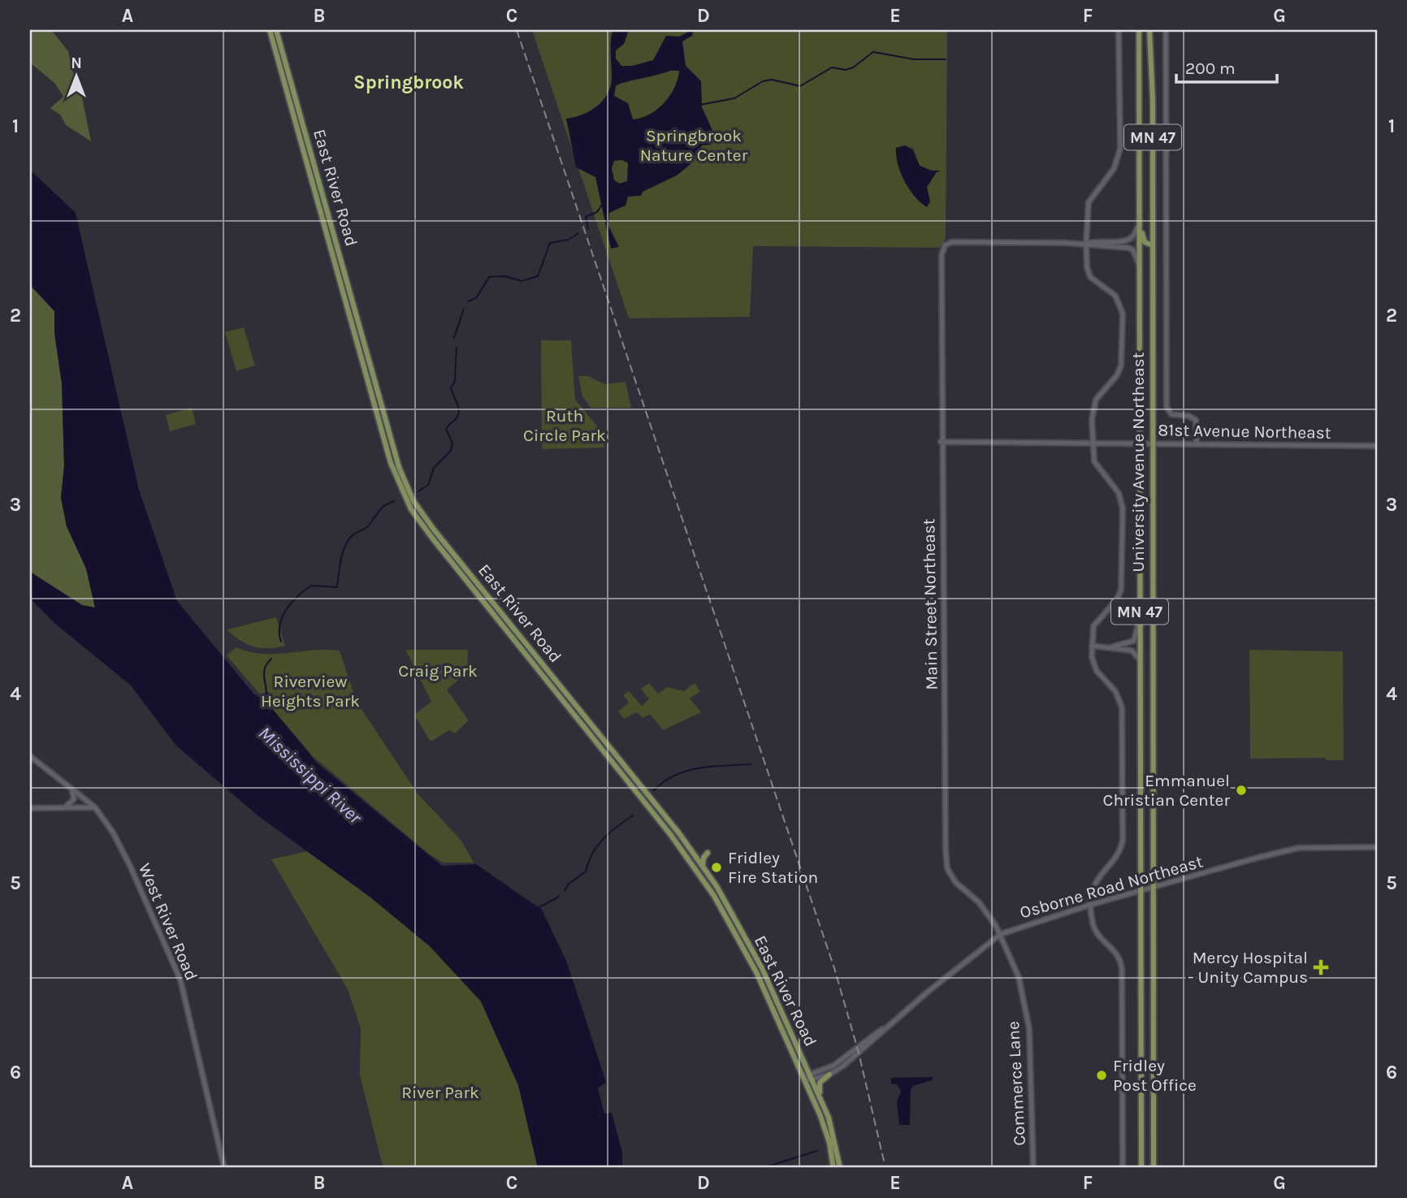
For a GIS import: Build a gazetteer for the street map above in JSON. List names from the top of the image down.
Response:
{
  "streets": {
    "main road": ["MN 47", "East River Road", "University Avenue Northeast"],
    "street": [
      "81st Avenue Northeast",
      "Main Street Northeast",
      "Osborne Road Northeast",
      "West River Road",
      "Commerce Lane"
    ]
  },
  "crossings": [
    ["East River Road", "Osborne Road Northeast"],
    ["81st Avenue Northeast", "University Avenue Northeast"],
    ["81st Avenue Northeast", "Main Street Northeast"],
    ["University Avenue Northeast", "Osborne Road Northeast"],
    ["Main Street Northeast", "Osborne Road Northeast"],
    ["Main Street Northeast", "Commerce Lane"],
    ["Osborne Road Northeast", "Commerce Lane"]
  ],
  "districts": ["Springbrook"],
  "water": ["Mississippi River"],
  "parks": [
    "Springbrook Nature Center",
    "Ruth Circle Park",
    "Craig Park",
    "Riverview Heights Park",
    "River Park"
  ],
  "places": {
    "other": ["Emmanuel Christian Center", "Fridley Fire Station", "Fridley Post Office"],
    "health": ["Mercy Hospital - Unity Campus"]
  },
  "scale_bar": "200 m",
  "north": "top",
  "grid": {
    "columns": [
      "A",
      "B",
      "C",
      "D",
      "E",
      "F",
      "G"
    ],
    "rows": [
      "1",
      "2",
      "3",
      "4",
      "5",
      "6"
    ]
  }
}
